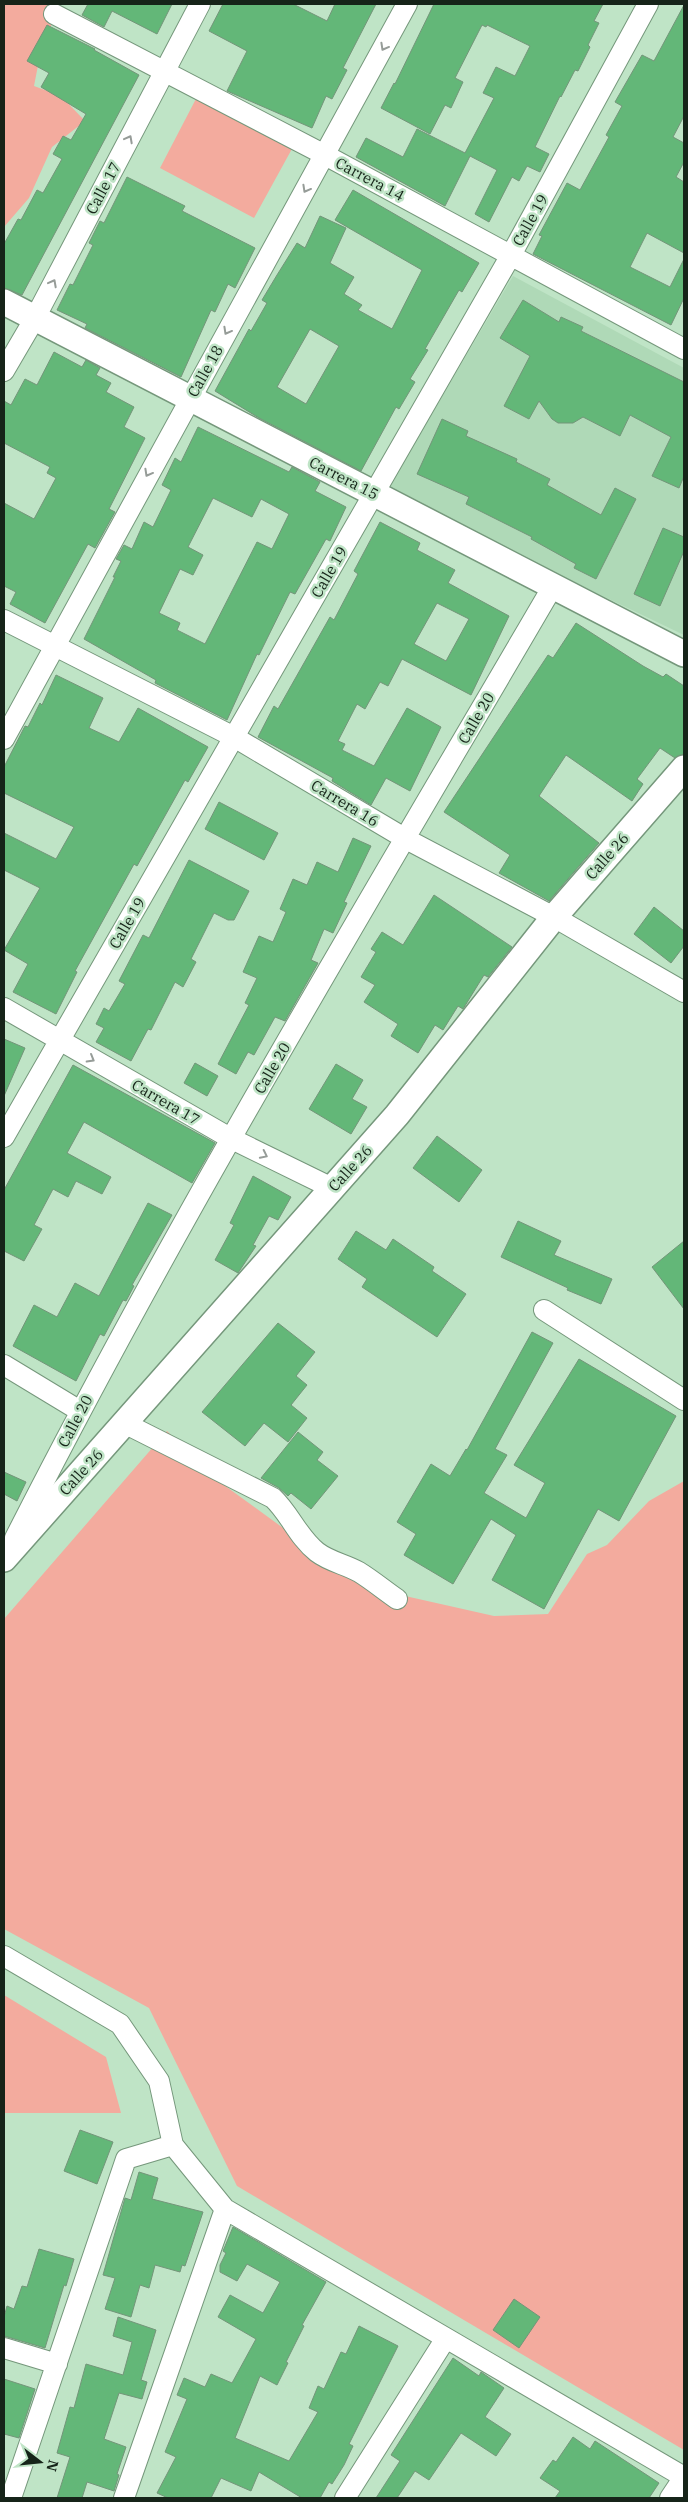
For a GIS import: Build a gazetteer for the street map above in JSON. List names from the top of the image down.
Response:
{
  "streets": {
    "street": [
      "Carrera 14",
      "Calle 17",
      "Calle 19",
      "Calle 18",
      "Carrera 15",
      "Calle 20",
      "Carrera 16",
      "Calle 26",
      "Carrera 17"
    ]
  },
  "crossings": [
    ["Carrera 14", "Calle 17"],
    ["Carrera 14", "Calle 19"],
    ["Carrera 14", "Calle 18"],
    ["Calle 17", "Carrera 15"],
    ["Calle 19", "Carrera 15"],
    ["Calle 19", "Carrera 16"],
    ["Calle 19", "Carrera 17"],
    ["Calle 18", "Carrera 15"],
    ["Calle 18", "Carrera 16"],
    ["Carrera 15", "Calle 20"],
    ["Calle 20", "Carrera 16"],
    ["Calle 20", "Calle 26"],
    ["Calle 20", "Carrera 17"],
    ["Carrera 16", "Calle 26"],
    ["Calle 26", "Carrera 17"]
  ],
  "one_way": ["Calle 17", "Calle 18", "Carrera 17"],
  "north": "right"
}
